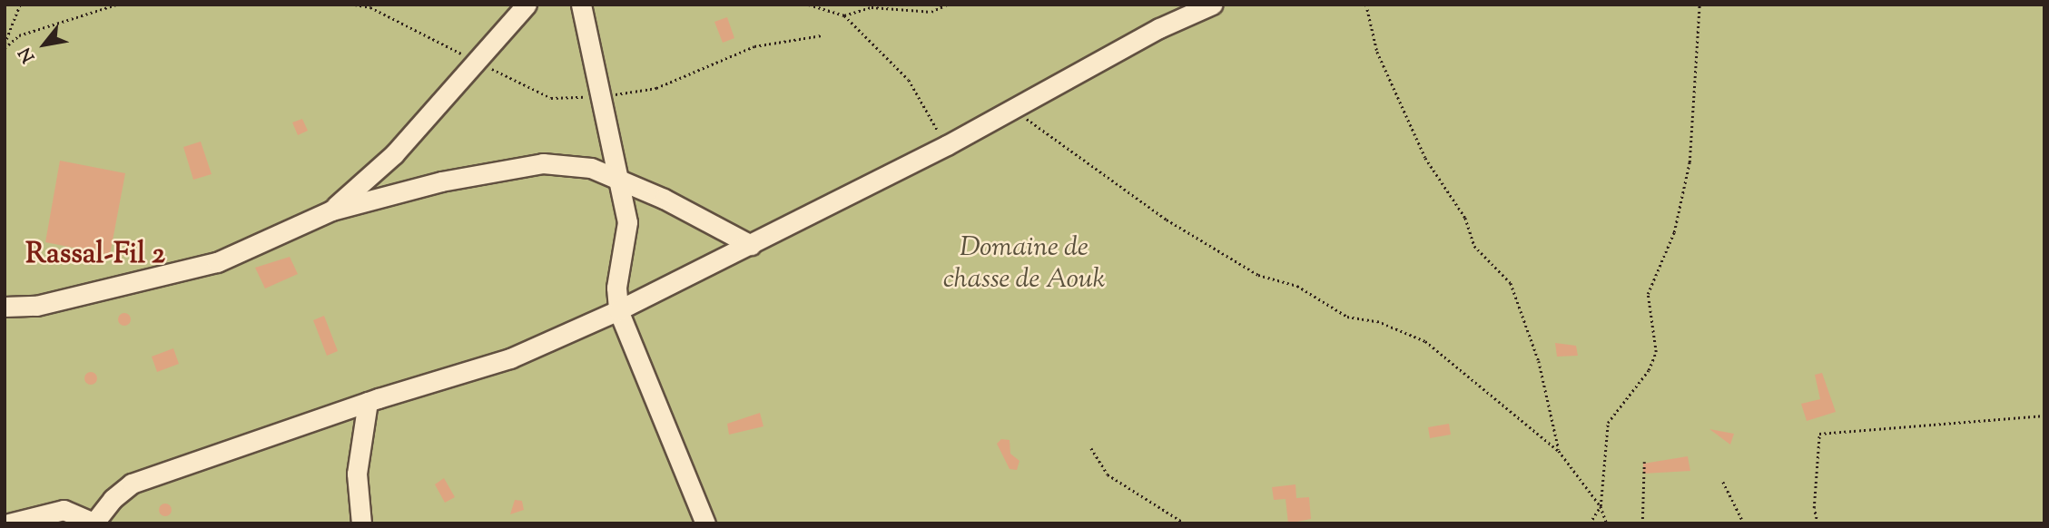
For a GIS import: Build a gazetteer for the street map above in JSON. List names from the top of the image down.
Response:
{
  "districts": ["Rassal-Fil 2"],
  "parks": ["Domaine de chasse de Aouk"],
  "north": "bottom left"
}
